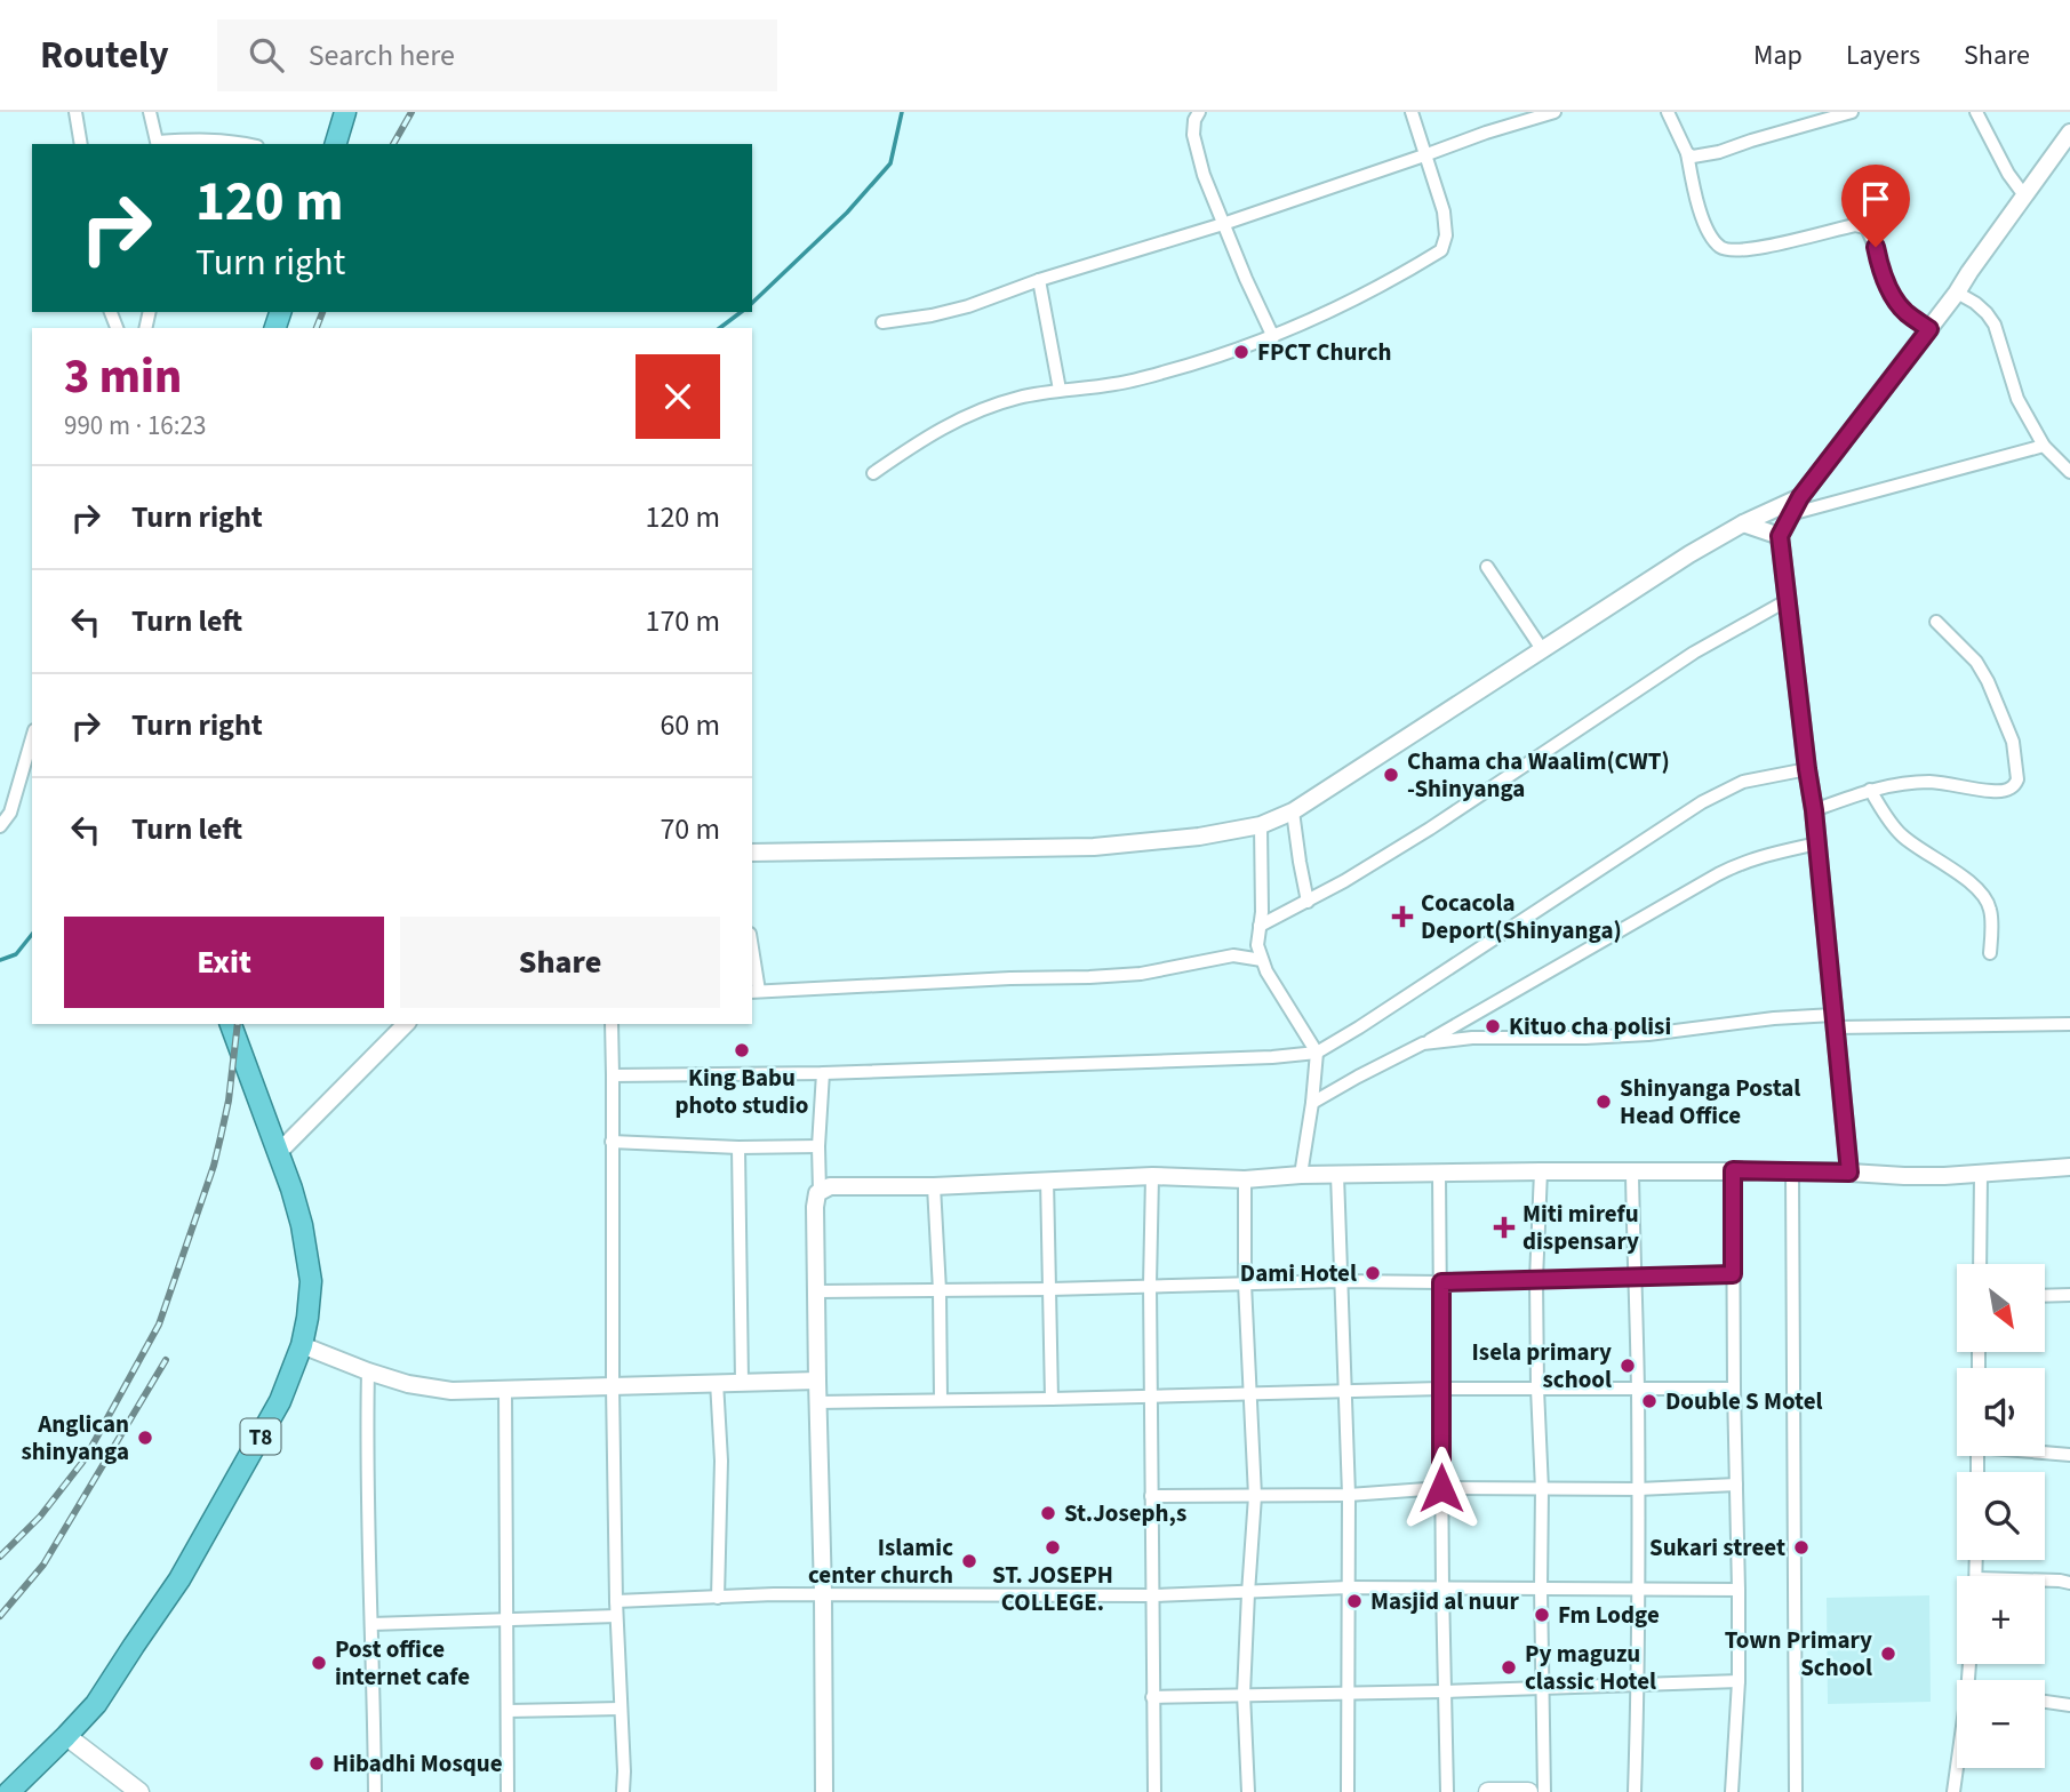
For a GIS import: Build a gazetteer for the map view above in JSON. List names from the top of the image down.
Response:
{
  "streets": {
    "highway": ["T8"]
  },
  "places": {
    "other": [
      "FPCT Church",
      "Chama cha Waalim(CWT) -Shinyanga",
      "Kituo cha polisi",
      "King Babu photo studio",
      "Shinyanga Postal Head Office",
      "Dami Hotel",
      "Isela primary school",
      "Double S Motel",
      "Anglican shinyanga",
      "St.Joseph,s",
      "ST. JOSEPH COLLEGE.",
      "Sukari street",
      "Islamic center church",
      "Masjid al nuur",
      "Fm Lodge",
      "Town Primary School",
      "Post office internet cafe",
      "Py maguzu classic Hotel",
      "Hibadhi Mosque"
    ],
    "health": ["Cocacola Deport(Shinyanga)", "Miti mirefu dispensary"]
  },
  "north": "bottom right",
  "page": {
    "header": "Routely",
    "search": "Search here",
    "nav": ["Map", "Layers", "Share"],
    "turn": ["120 m", "Turn right"],
    "heading": ["3 min", "990 m · 16:23"],
    "list": [
      {
        "name": "Turn right",
        "value": "120 m"
      },
      {
        "name": "Turn left",
        "value": "170 m"
      },
      {
        "name": "Turn right",
        "value": "60 m"
      },
      {
        "name": "Turn left",
        "value": "70 m"
      }
    ],
    "buttons": ["Exit", "Share"],
    "map_buttons": ["+", "−"]
  }
}
